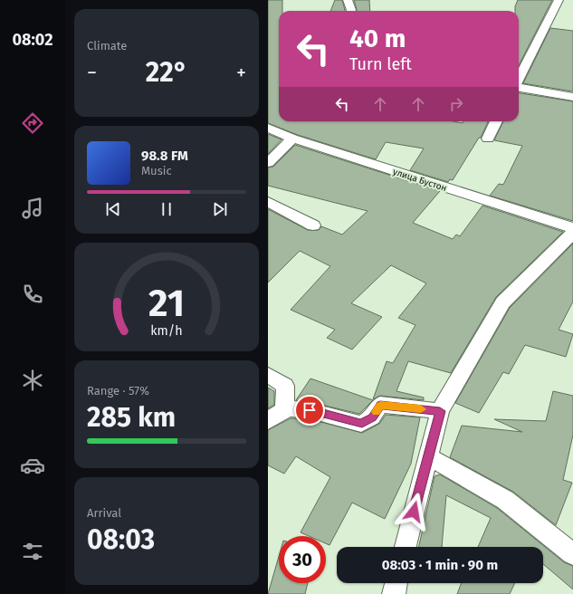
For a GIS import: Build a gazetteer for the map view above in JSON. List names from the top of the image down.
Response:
{
  "streets": {
    "street": ["улица Бустон"]
  },
  "page": {
    "tabs": "08:02",
    "tile": [
      "Climate",
      ["Range · 57%", "285 km"],
      ["Arrival", "08:03"]
    ],
    "turn": ["40 m", "Turn left"],
    "heat": ["−", "22°", "+"],
    "song": ["98.8 FM", "Music"],
    "limit": "30",
    "trip": "08:03 · 1 min · 90 m",
    "gauge": ["21", "km/h"]
  }
}
